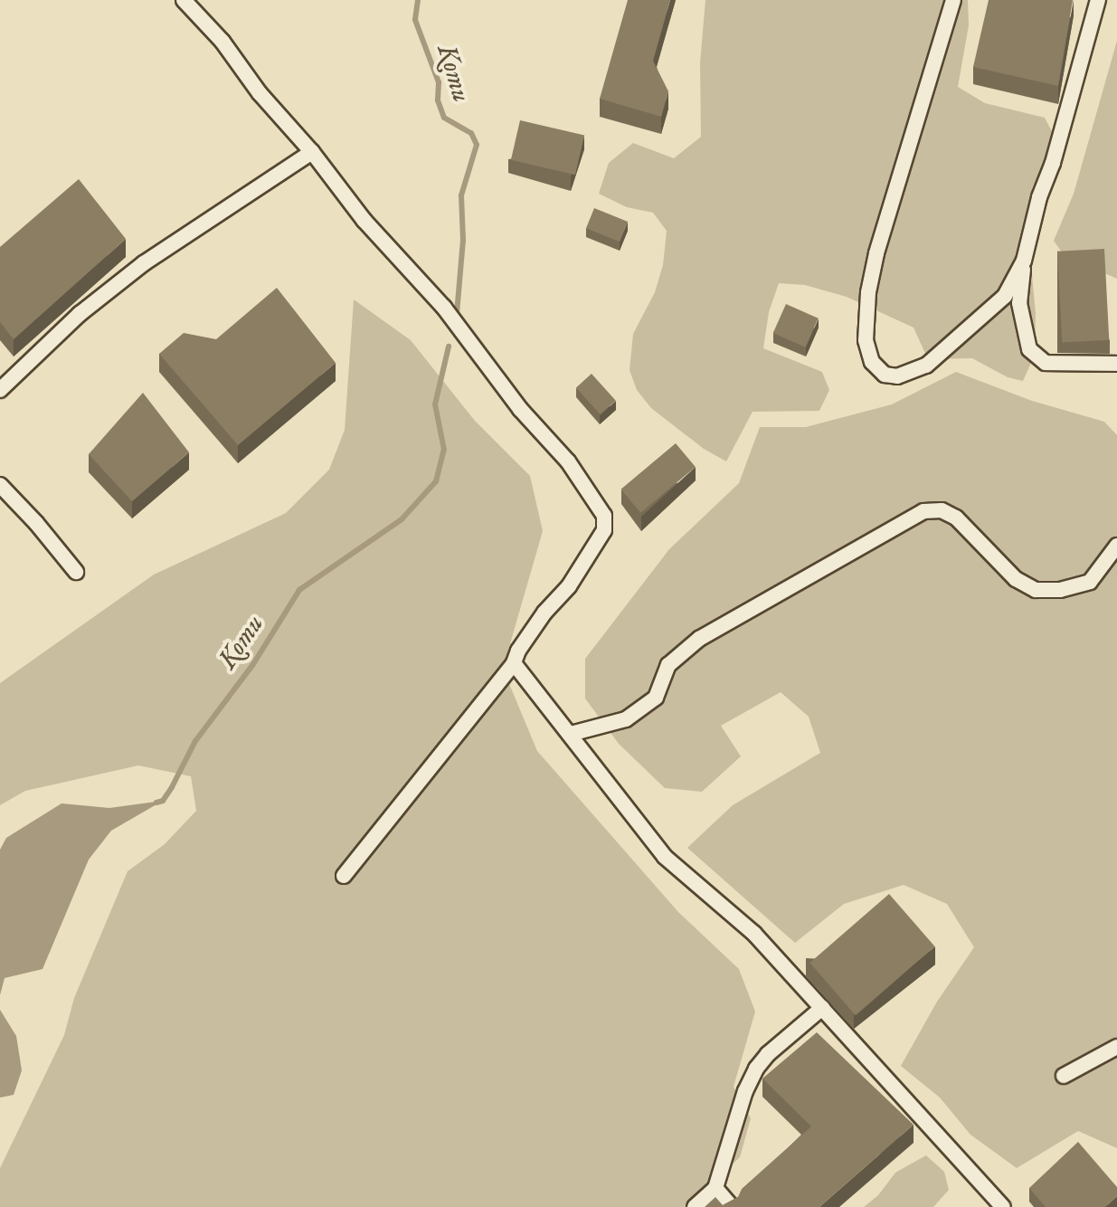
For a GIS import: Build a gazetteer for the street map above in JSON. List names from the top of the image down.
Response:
{
  "water": ["Komu"]
}
